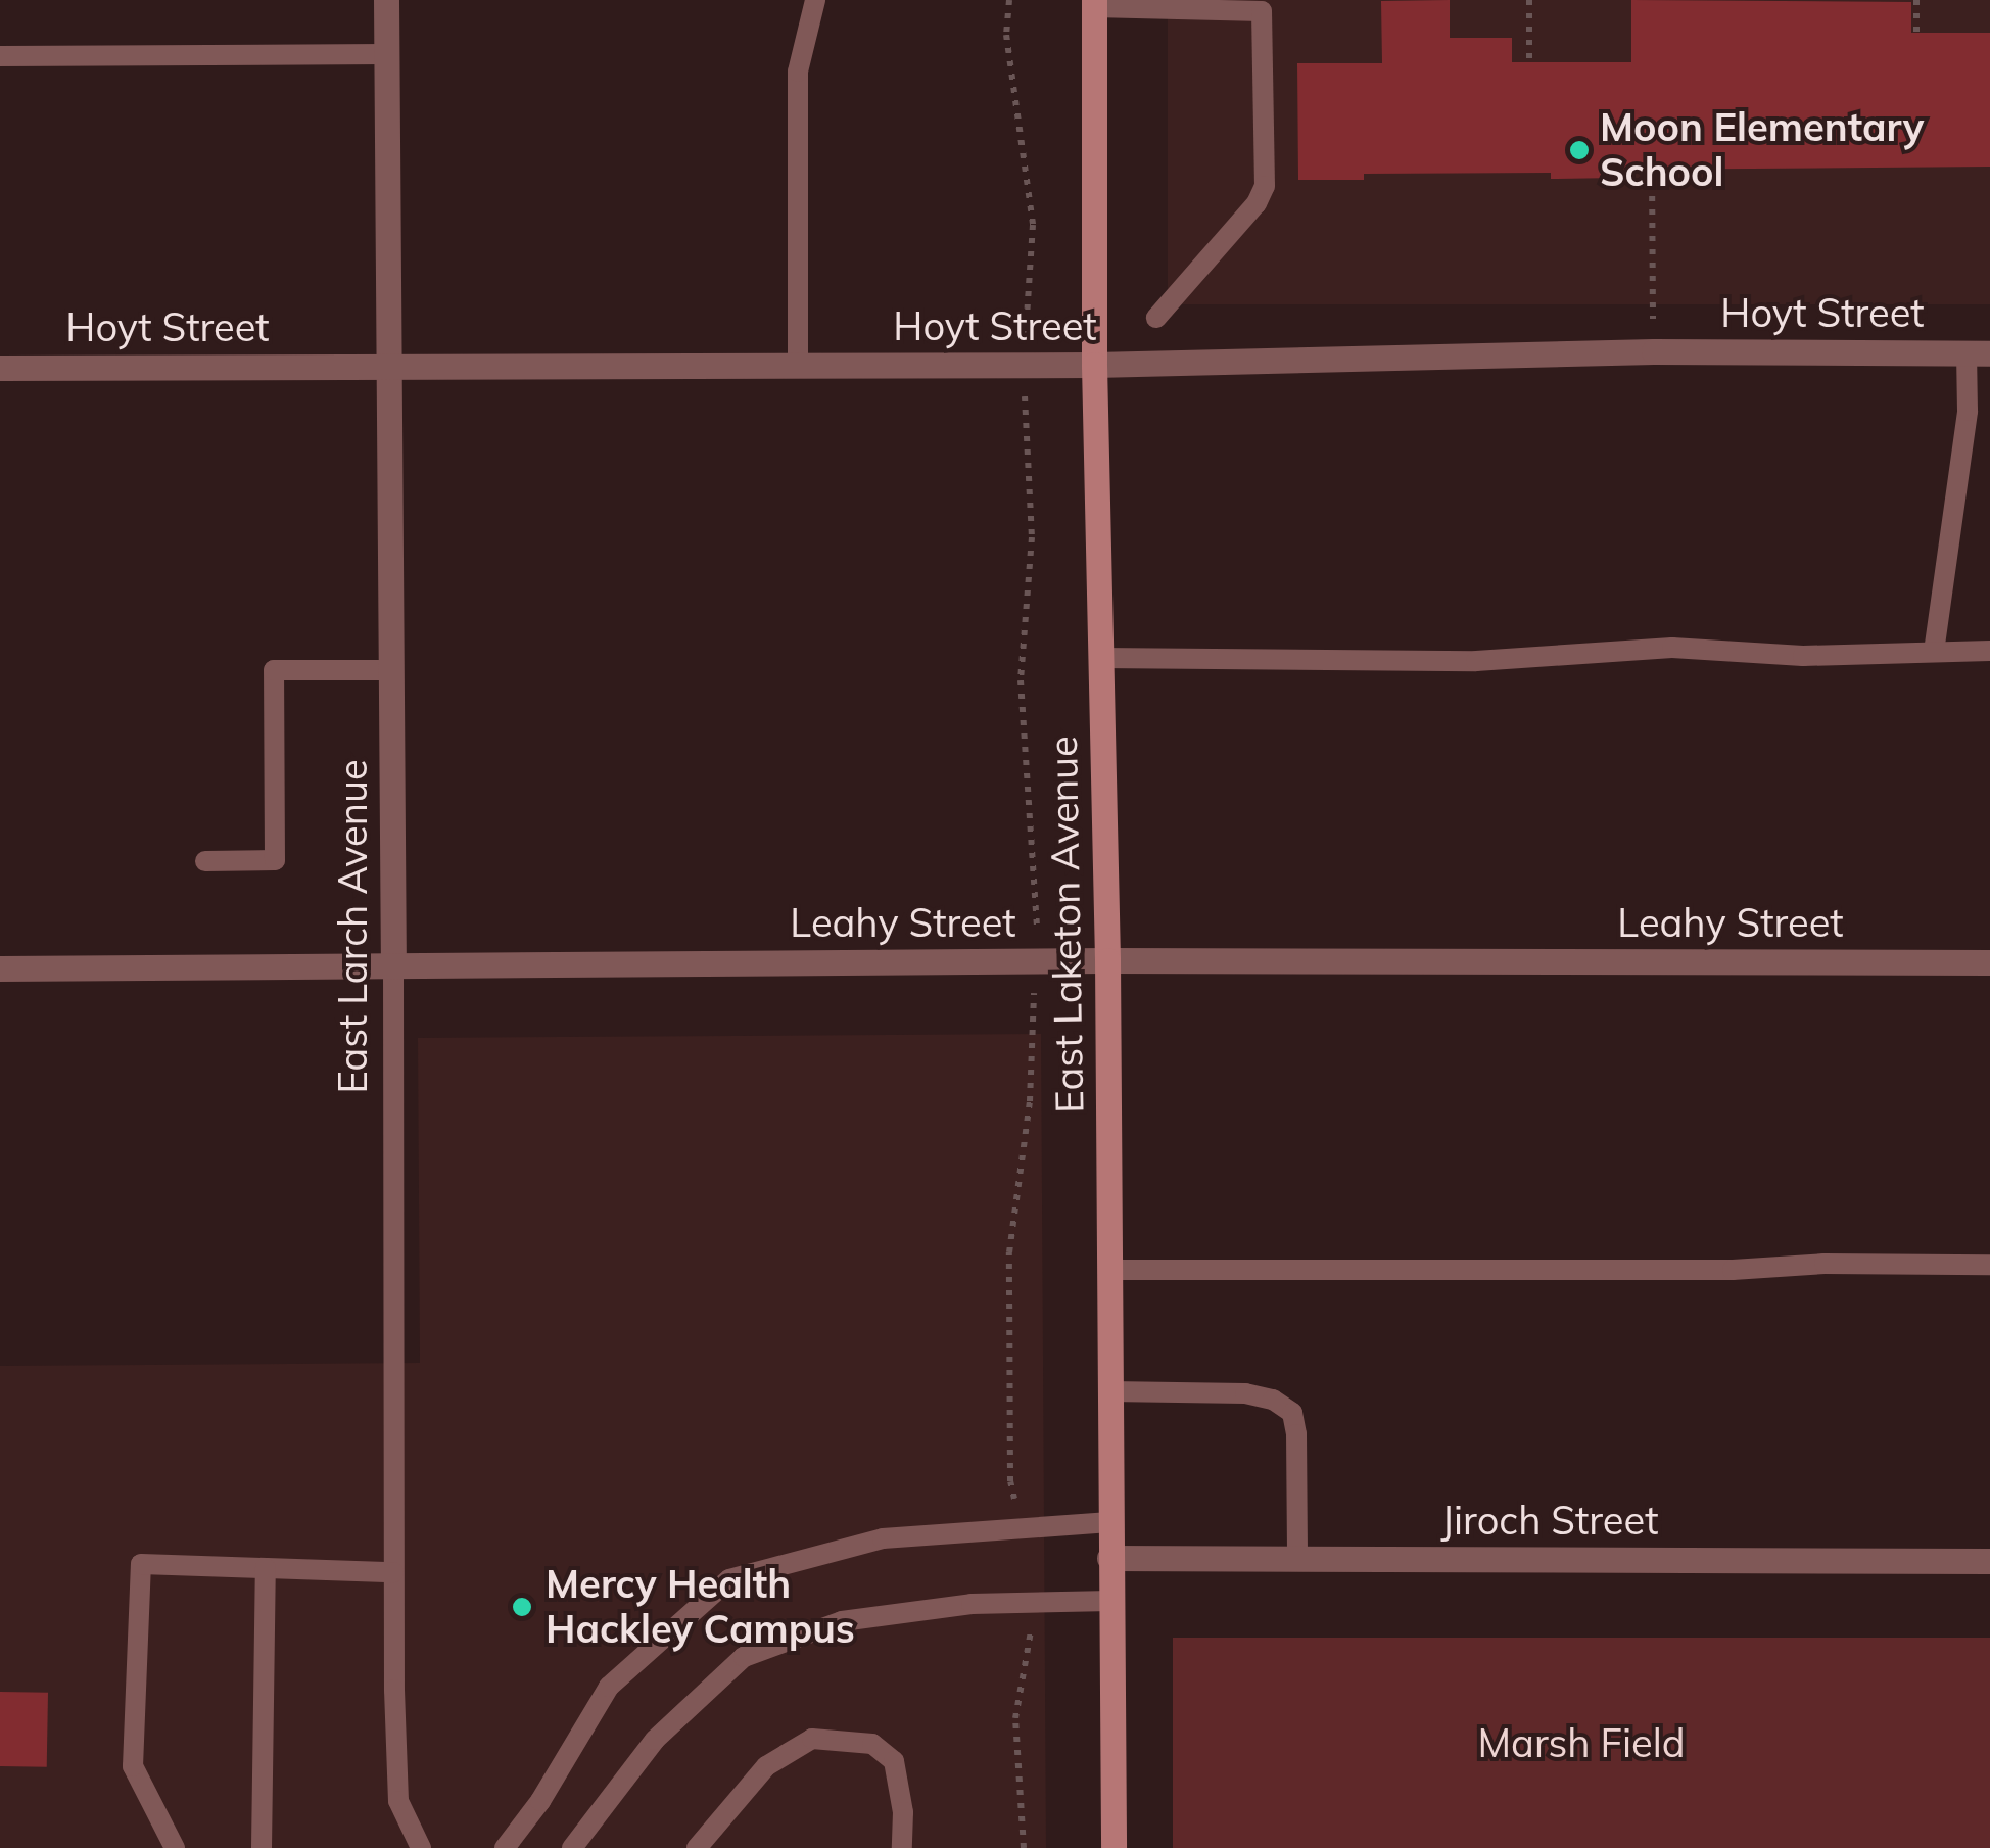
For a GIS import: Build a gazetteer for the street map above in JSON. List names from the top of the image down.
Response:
{
  "streets": {
    "main road": ["East Laketon Avenue"],
    "street": [
      "Hoyt Street",
      "Leahy Street",
      "East Larch Avenue",
      "Jiroch Street"
    ]
  },
  "crossings": [
    ["Hoyt Street", "East Laketon Avenue"],
    ["Hoyt Street", "East Larch Avenue"],
    ["Leahy Street", "East Laketon Avenue"],
    ["Leahy Street", "East Larch Avenue"],
    ["East Laketon Avenue", "Jiroch Street"]
  ],
  "parks": ["Marsh Field"],
  "places": ["Moon Elementary School", "Mercy Health Hackley Campus"]
}
